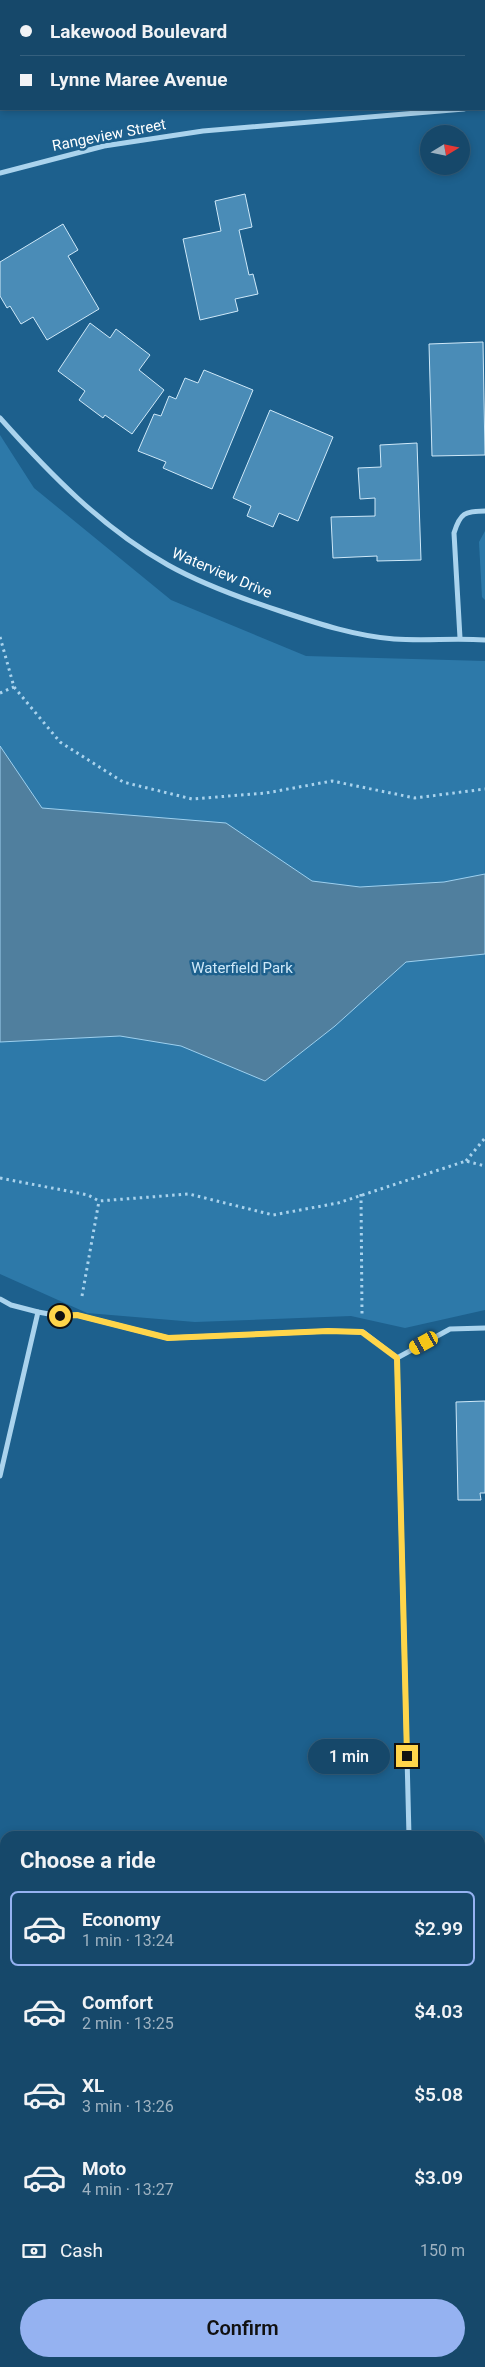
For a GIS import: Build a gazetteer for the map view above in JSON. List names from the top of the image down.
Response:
{
  "streets": {
    "street": ["Rangeview Street", "Waterview Drive"]
  },
  "parks": ["Waterfield Park"],
  "north": "right",
  "page": {
    "banner": ["Lakewood Boulevard", "Lynne Maree Avenue"],
    "bubble": "1 min",
    "heading": "Choose a ride",
    "list": [
      {
        "name": "Economy",
        "note": "1 min · 13:24",
        "value": "$2.99"
      },
      {
        "name": "Comfort",
        "note": "2 min · 13:25",
        "value": "$4.03"
      },
      {
        "name": "XL",
        "note": "3 min · 13:26",
        "value": "$5.08"
      },
      {
        "name": "Moto",
        "note": "4 min · 13:27",
        "value": "$3.09"
      }
    ],
    "pay": ["Cash", "150 m"],
    "buttons": "Confirm"
  }
}
